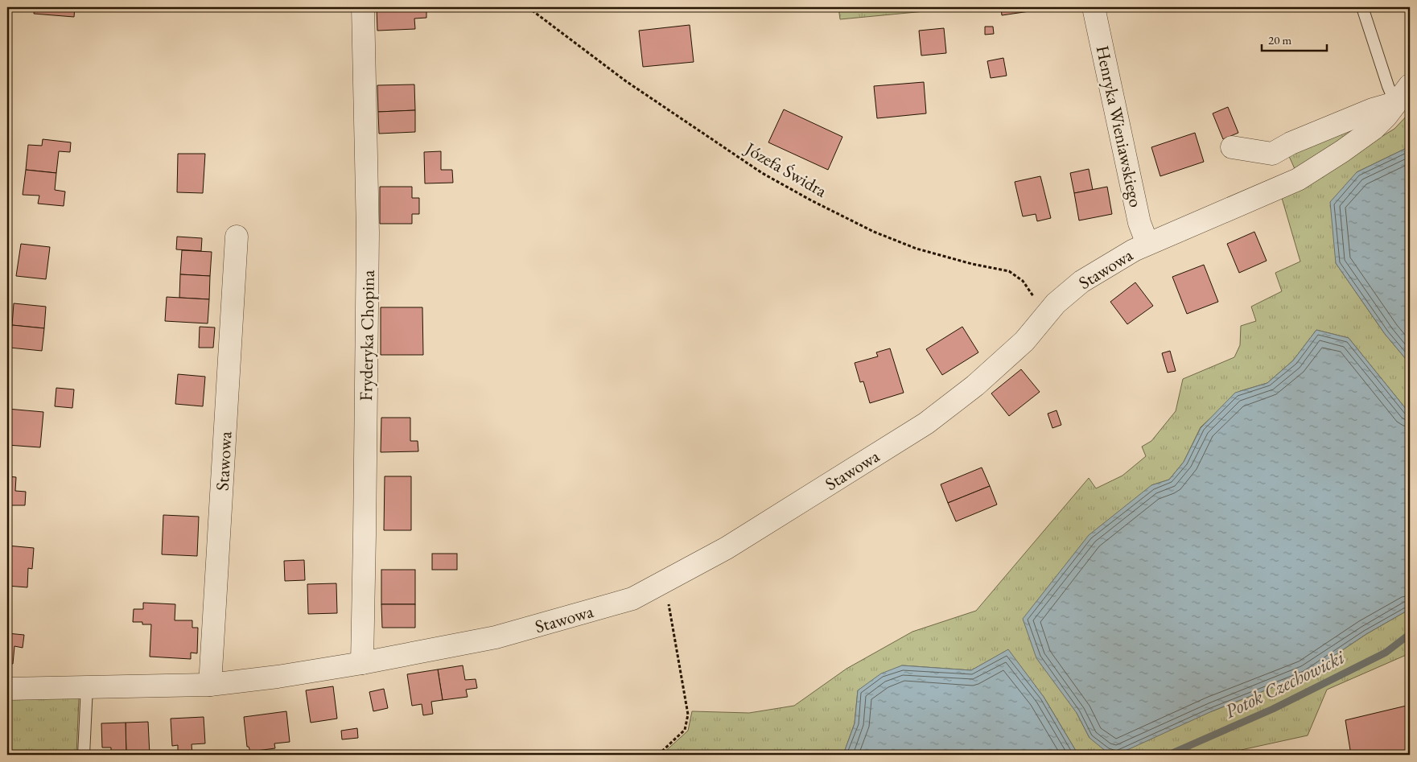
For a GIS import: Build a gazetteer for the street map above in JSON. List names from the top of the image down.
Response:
{
  "streets": {
    "street": ["Henryka Wieniawskiego", "Stawowa", "Fryderyka Chopina"],
    "path": ["Józefa Świdra"]
  },
  "crossings": [
    ["Henryka Wieniawskiego", "Stawowa"],
    ["Józefa Świdra", "Stawowa"],
    ["Stawowa", "Fryderyka Chopina"]
  ],
  "water": ["Potok Czechowicki"],
  "scale_bar": "20 m"
}
